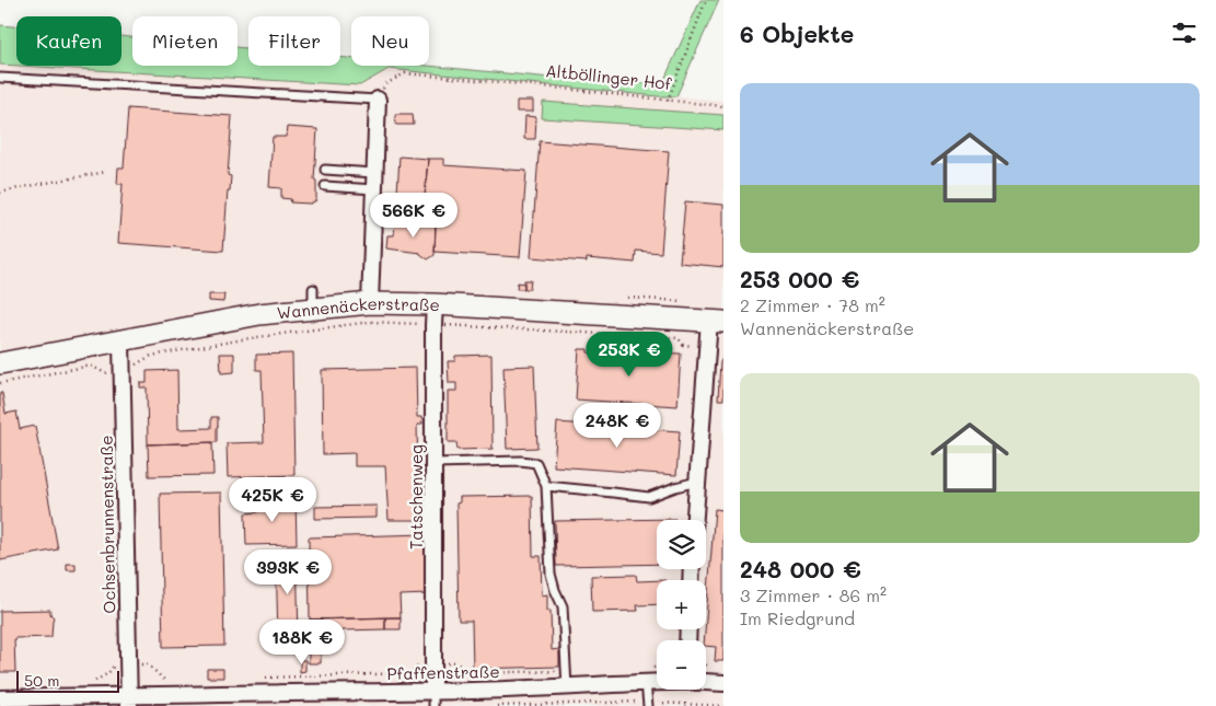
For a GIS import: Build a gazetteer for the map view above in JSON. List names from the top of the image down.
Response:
{
  "streets": {
    "street": [
      "Wannenäckerstraße",
      "Tatschenweg",
      "Ochsenbrunnenstraße",
      "Pfaffenstraße"
    ],
    "path": ["Altböllinger Hof"]
  },
  "crossings": [
    ["Wannenäckerstraße", "Tatschenweg"],
    ["Wannenäckerstraße", "Ochsenbrunnenstraße"],
    ["Tatschenweg", "Pfaffenstraße"],
    ["Ochsenbrunnenstraße", "Pfaffenstraße"]
  ],
  "scale_bar": "50 m",
  "page": {
    "heading": "6 Objekte",
    "chip": [
      "Kaufen",
      "Mieten",
      "Filter",
      "Neu"
    ],
    "list": [
      {
        "name": "253 000 €",
        "note": "2 Zimmer · 78 m² · Wannenäckerstraße"
      },
      {
        "name": "248 000 €",
        "note": "3 Zimmer · 86 m² · Im Riedgrund"
      }
    ],
    "price": [
      "566K €",
      "253K €",
      "248K €",
      "425K €",
      "393K €",
      "188K €"
    ],
    "map_buttons": ["+", "−"],
    "scale": "50 m"
  }
}
